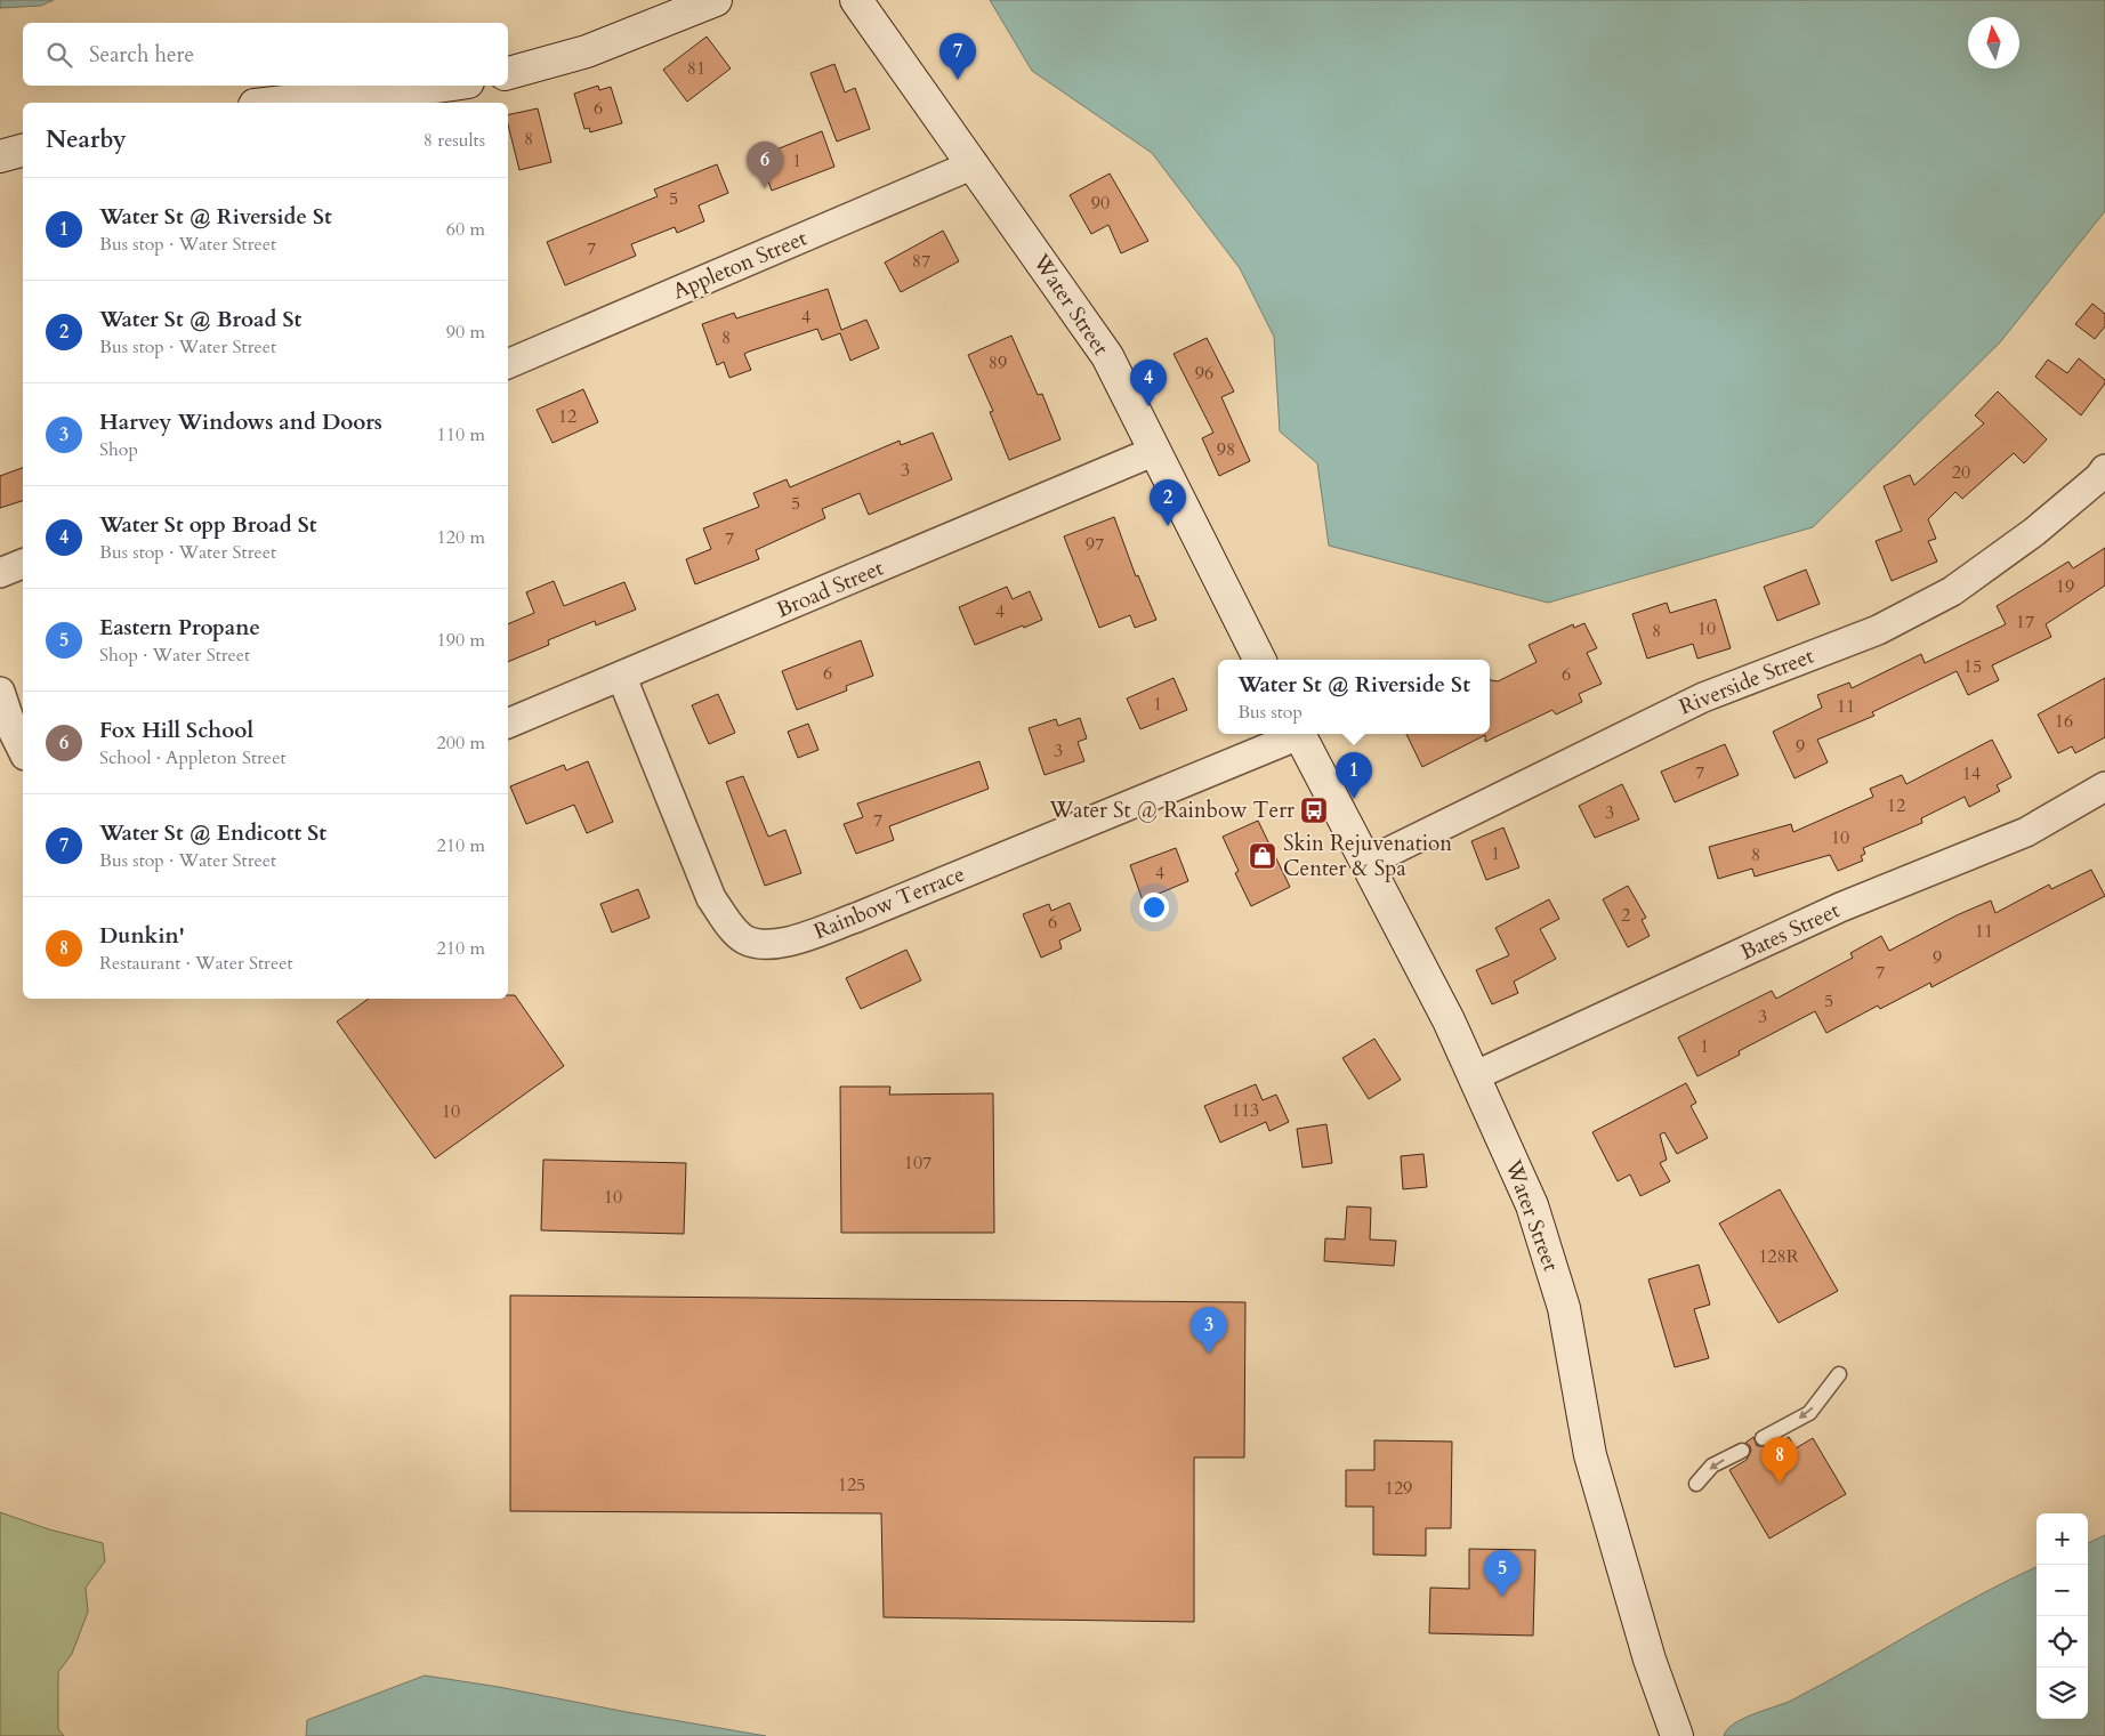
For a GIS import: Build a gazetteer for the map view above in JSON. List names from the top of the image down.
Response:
{
  "streets": {
    "main road": ["Water Street"],
    "street": [
      "Appleton Street",
      "Broad Street",
      "Riverside Street",
      "Rainbow Terrace",
      "Bates Street"
    ]
  },
  "crossings": [
    ["Appleton Street", "Water Street"],
    ["Water Street", "Broad Street"],
    ["Water Street", "Riverside Street"],
    ["Water Street", "Bates Street"],
    ["Broad Street", "Rainbow Terrace"]
  ],
  "places": {
    "bus stop": ["Water St @ Rainbow Terr"],
    "shop": ["Skin Rejuvenation Center & Spa"]
  },
  "house_numbers": [
    "81",
    "6",
    "8",
    "1",
    "5",
    "90",
    "7",
    "87",
    "4",
    "8",
    "89",
    "96",
    "12",
    "98",
    "3",
    "20",
    "5",
    "7",
    "97",
    "19",
    "4",
    "17",
    "10",
    "8",
    "15",
    "6",
    "6",
    "1",
    "11",
    "16",
    "9",
    "3",
    "7",
    "14",
    "12",
    "3",
    "7",
    "10",
    "1",
    "8",
    "4",
    "2",
    "6",
    "11",
    "9",
    "7",
    "5",
    "3",
    "1",
    "113",
    "10",
    "107",
    "10",
    "128R",
    "125",
    "129"
  ],
  "north": "top",
  "page": {
    "search": "Search here",
    "pins": [
      "7",
      "6",
      "4",
      "2",
      "1",
      "3",
      "8",
      "5"
    ],
    "heading": ["Nearby", "8 results"],
    "list": [
      {
        "mark": "1",
        "name": "Water St @ Riverside St",
        "note": "Bus stop · Water Street",
        "value": "60 m"
      },
      {
        "mark": "2",
        "name": "Water St @ Broad St",
        "note": "Bus stop · Water Street",
        "value": "90 m"
      },
      {
        "mark": "3",
        "name": "Harvey Windows and Doors",
        "note": "Shop",
        "value": "110 m"
      },
      {
        "mark": "4",
        "name": "Water St opp Broad St",
        "note": "Bus stop · Water Street",
        "value": "120 m"
      },
      {
        "mark": "5",
        "name": "Eastern Propane",
        "note": "Shop · Water Street",
        "value": "190 m"
      },
      {
        "mark": "6",
        "name": "Fox Hill School",
        "note": "School · Appleton Street",
        "value": "200 m"
      },
      {
        "mark": "7",
        "name": "Water St @ Endicott St",
        "note": "Bus stop · Water Street",
        "value": "210 m"
      },
      {
        "mark": "8",
        "name": "Dunkin'",
        "note": "Restaurant · Water Street",
        "value": "210 m"
      }
    ],
    "popup": ["Water St @ Riverside St", "Bus stop"],
    "map_buttons": ["+", "−"]
  }
}
